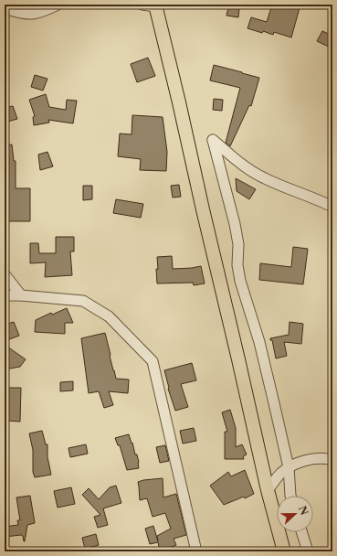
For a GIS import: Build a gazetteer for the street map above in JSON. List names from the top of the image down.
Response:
{
  "north": "right"
}
